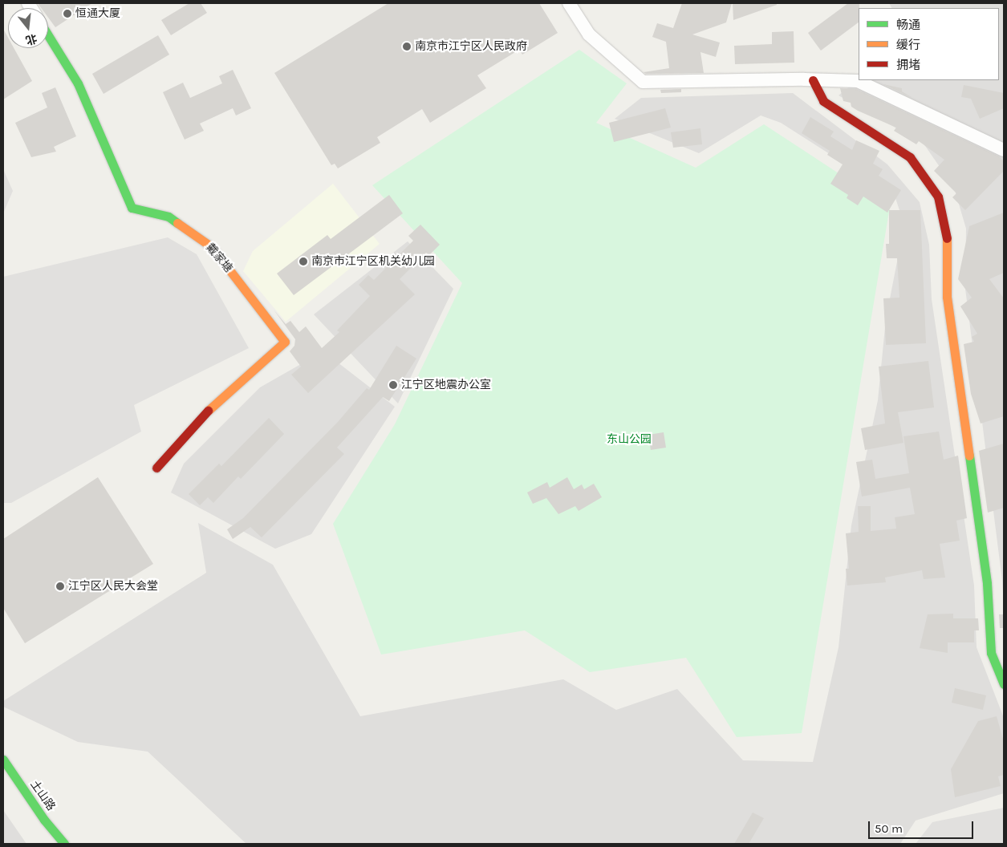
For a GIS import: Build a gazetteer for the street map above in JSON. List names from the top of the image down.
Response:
{
  "streets": {
    "street": ["戴家塘", "土山路"]
  },
  "parks": ["东山公园"],
  "places": [
    "恒通大厦",
    "南京市江宁区人民政府",
    "南京市江宁区机关幼儿园",
    "江宁区地震办公室",
    "江宁区人民大会堂"
  ],
  "legend": ["畅通", "缓行", "拥堵"],
  "scale_bar": "50 m",
  "north": "bottom"
}
